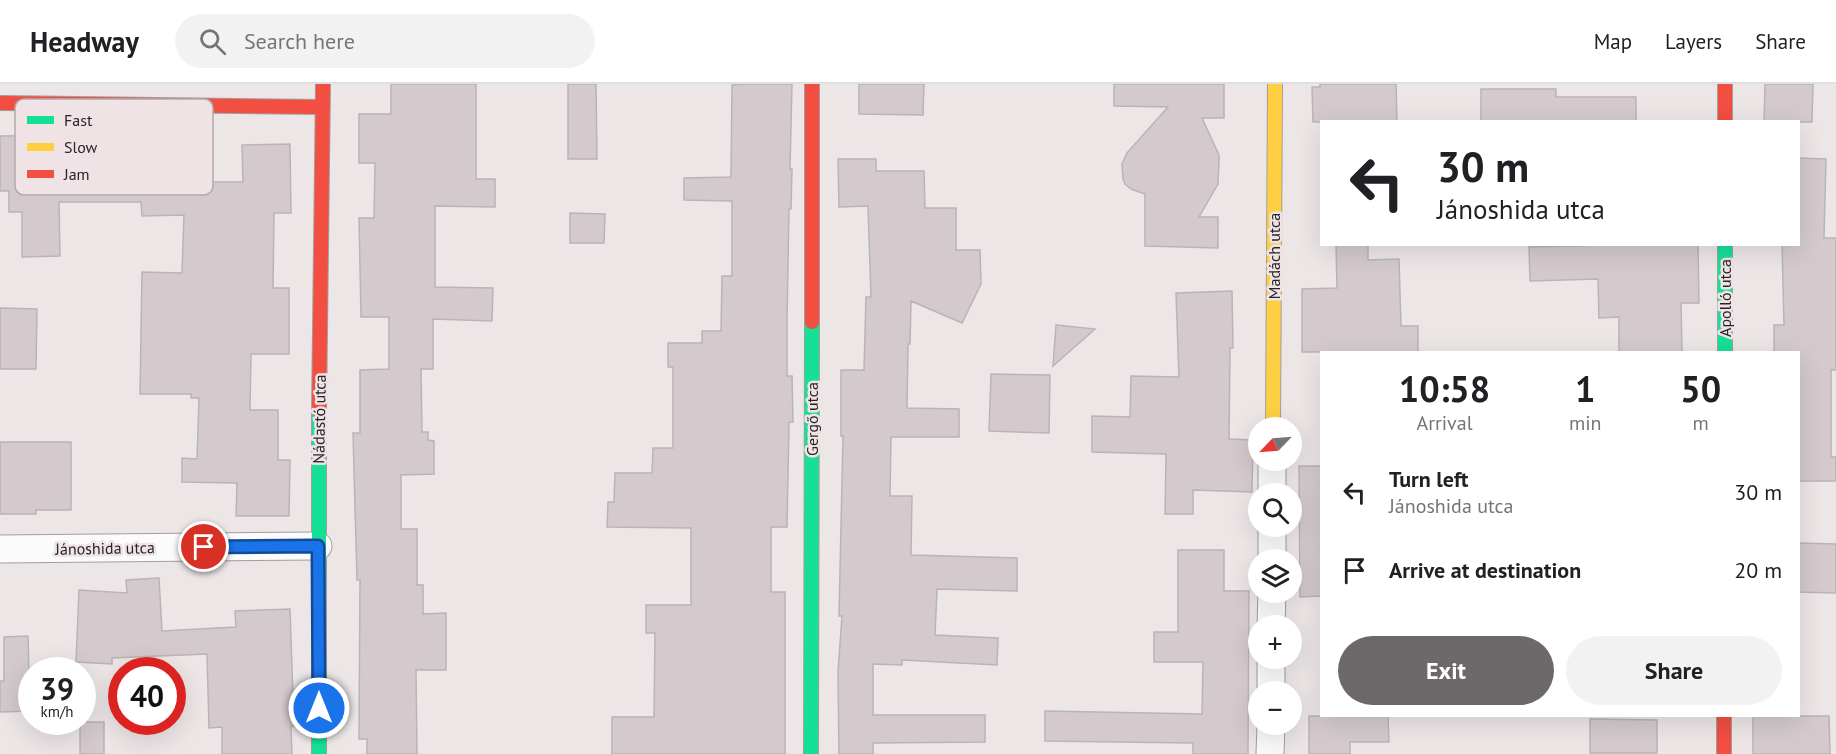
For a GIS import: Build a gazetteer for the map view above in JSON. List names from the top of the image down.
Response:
{
  "streets": {
    "street": [
      "Madách utca",
      "Apolló utca",
      "Nádastó utca",
      "Gergő utca",
      "Jánoshida utca"
    ]
  },
  "crossings": [
    ["Nádastó utca", "Jánoshida utca"]
  ],
  "legend": ["Fast", "Slow", "Jam"],
  "north": "bottom left",
  "page": {
    "header": "Headway",
    "search": "Search here",
    "nav": ["Map", "Layers", "Share"],
    "turn": ["30 m", "Jánoshida utca"],
    "eta": [
      "10:58",
      "Arrival",
      "1",
      "min",
      "50",
      "m"
    ],
    "map_buttons": ["+", "−"],
    "list": [
      {
        "name": "Turn left",
        "note": "Jánoshida utca",
        "value": "30 m"
      },
      {
        "name": "Arrive at destination",
        "value": "20 m"
      }
    ],
    "buttons": ["Exit", "Share"],
    "speed": "39 km/h",
    "limit": "40"
  }
}
